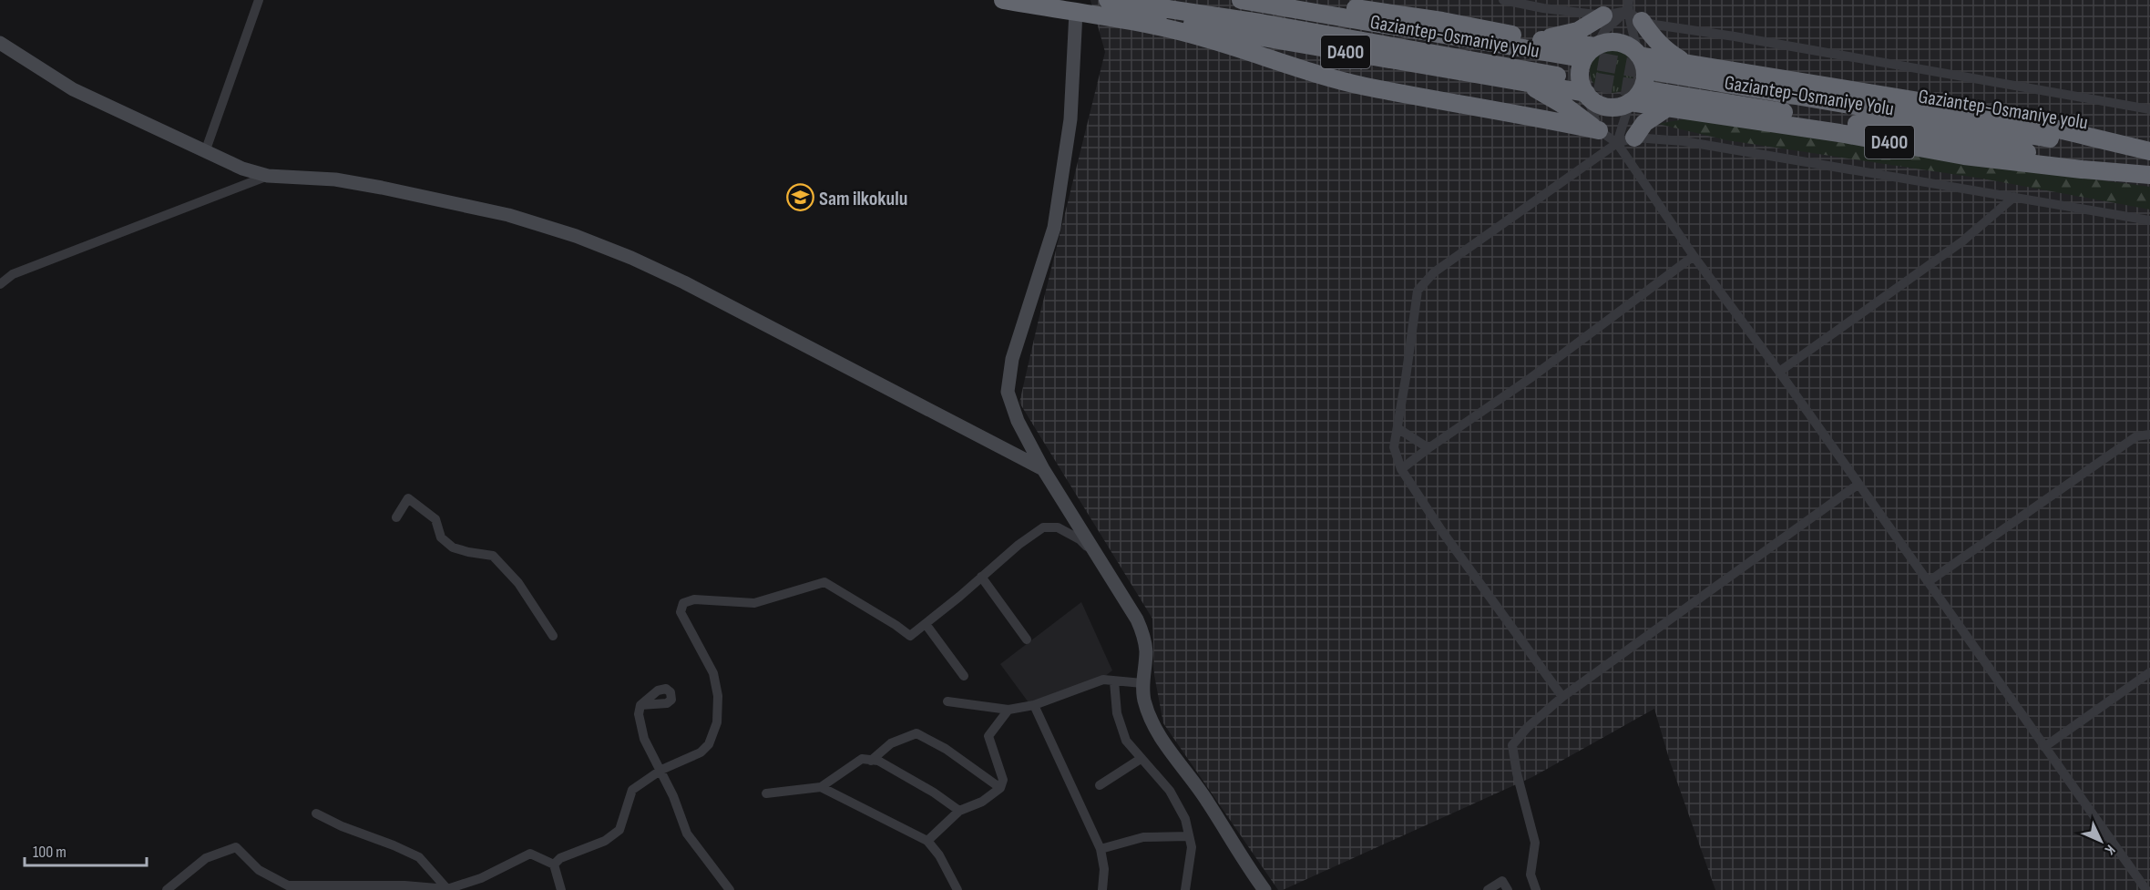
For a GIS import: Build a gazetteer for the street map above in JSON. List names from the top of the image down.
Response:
{
  "streets": {
    "highway": ["Gaziantep-Osmaniye yolu", "D400", "Gaziantep-Osmaniye Yolu"]
  },
  "crossings": [
    ["Gaziantep-Osmaniye yolu", "D400"],
    ["D400", "Gaziantep-Osmaniye Yolu"]
  ],
  "places": {
    "school or university": ["Sam ilkokulu"]
  },
  "scale_bar": "100 m",
  "north": "bottom right"
}
